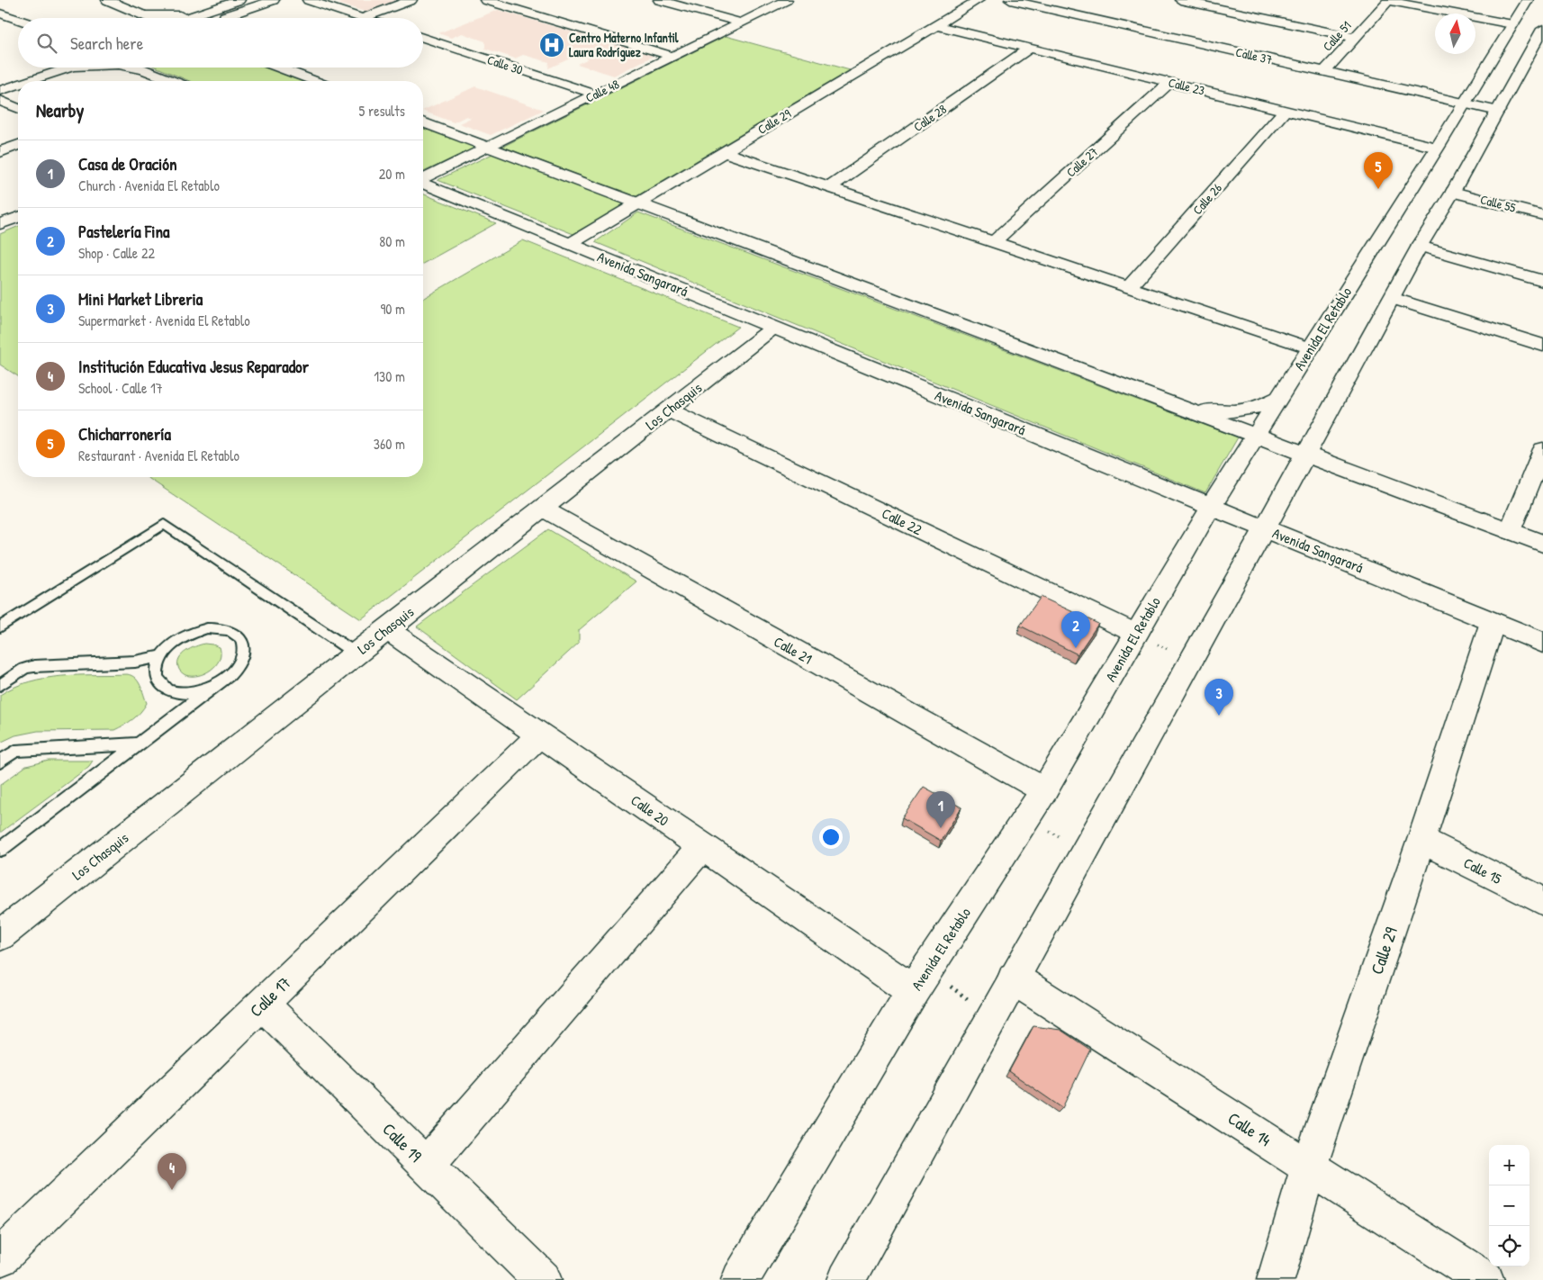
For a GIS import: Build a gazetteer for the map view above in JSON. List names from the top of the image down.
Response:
{
  "streets": {
    "street": [
      "Calle 51",
      "Calle 37",
      "Calle 30",
      "Calle 23",
      "Calle 48",
      "Calle 28",
      "Calle 29",
      "Calle 27",
      "Calle 26",
      "Calle 55",
      "Avenida Sangarará",
      "Avenida El Retablo",
      "Los Chasquis",
      "Calle 22",
      "Calle 21",
      "Calle 20",
      "Calle 15",
      "Calle 17",
      "Calle 14",
      "Calle 19"
    ]
  },
  "crossings": [
    ["Calle 51", "Calle 37"],
    ["Calle 37", "Avenida El Retablo"],
    ["Calle 30", "Calle 48"],
    ["Calle 23", "Calle 28"],
    ["Calle 23", "Calle 29"],
    ["Calle 23", "Calle 27"],
    ["Calle 23", "Calle 26"],
    ["Calle 23", "Avenida El Retablo"],
    ["Calle 29", "Avenida Sangarará"],
    ["Calle 29", "Calle 15"],
    ["Calle 29", "Calle 14"],
    ["Avenida Sangarará", "Avenida El Retablo"],
    ["Avenida Sangarará", "Los Chasquis"],
    ["Avenida El Retablo", "Calle 22"],
    ["Avenida El Retablo", "Calle 21"],
    ["Avenida El Retablo", "Calle 20"],
    ["Los Chasquis", "Calle 22"],
    ["Los Chasquis", "Calle 21"],
    ["Los Chasquis", "Calle 20"],
    ["Calle 20", "Calle 17"],
    ["Calle 17", "Calle 19"]
  ],
  "places": {
    "hospital": ["Centro Materno Infantil Laura Rodríguez"]
  },
  "north": "top",
  "page": {
    "search": "Search here",
    "heading": ["Nearby", "5 results"],
    "list": [
      {
        "mark": "1",
        "name": "Casa de Oración",
        "note": "Church · Avenida El Retablo",
        "value": "20 m"
      },
      {
        "mark": "2",
        "name": "Pastelería Fina",
        "note": "Shop · Calle 22",
        "value": "80 m"
      },
      {
        "mark": "3",
        "name": "Mini Market Libreria",
        "note": "Supermarket · Avenida El Retablo",
        "value": "90 m"
      },
      {
        "mark": "4",
        "name": "Institución Educativa Jesus Reparador",
        "note": "School · Calle 17",
        "value": "130 m"
      },
      {
        "mark": "5",
        "name": "Chicharronería",
        "note": "Restaurant · Avenida El Retablo",
        "value": "360 m"
      }
    ],
    "pins": [
      "5",
      "2",
      "3",
      "1",
      "4"
    ],
    "map_buttons": ["+", "−"]
  }
}
